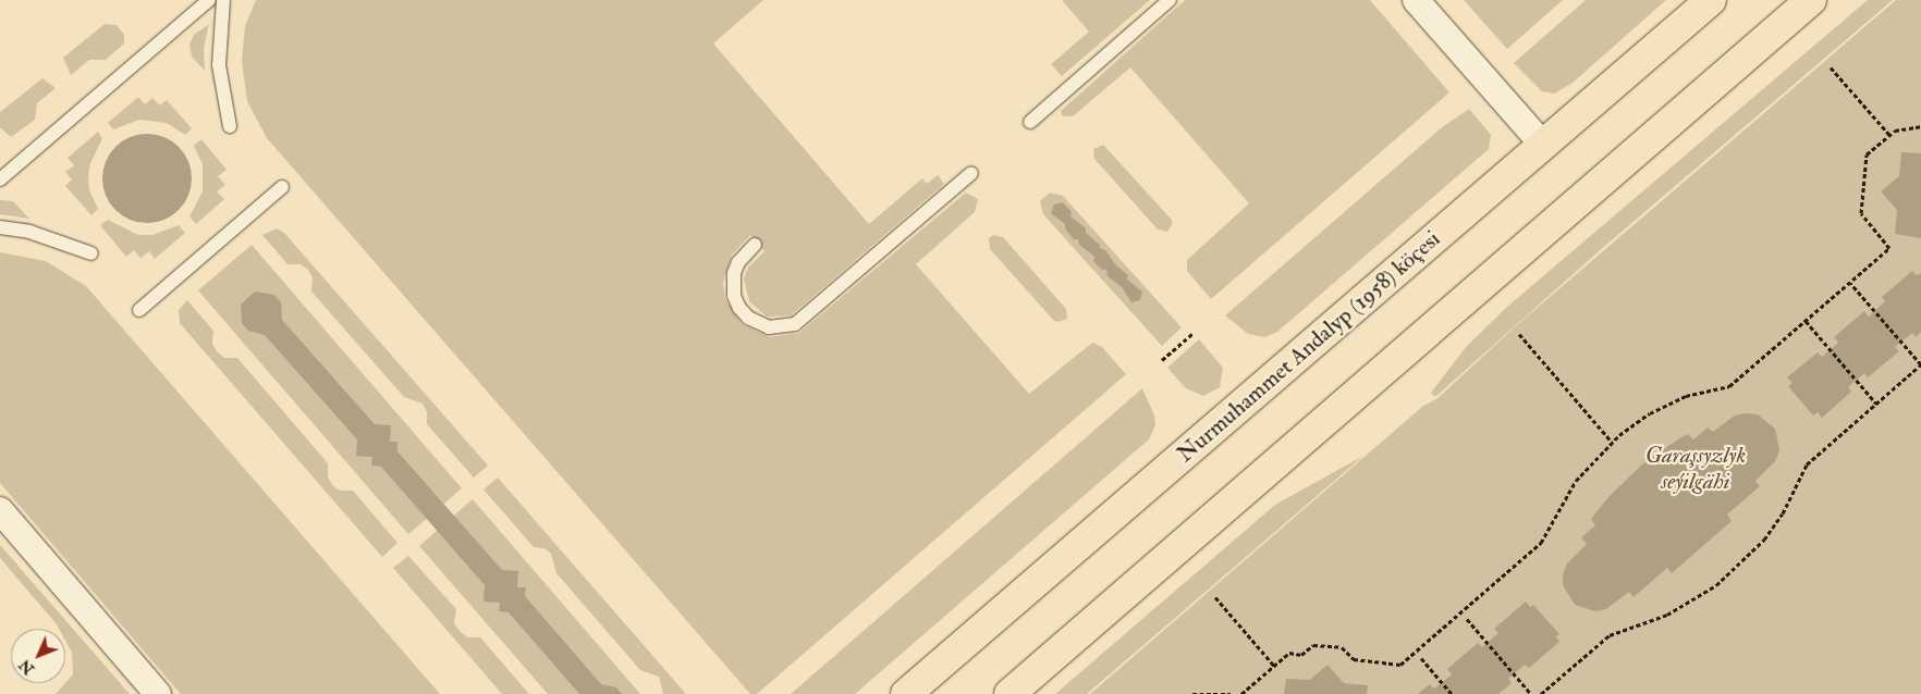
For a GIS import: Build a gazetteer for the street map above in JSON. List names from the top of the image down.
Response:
{
  "streets": {
    "main road": ["Nurmuhammet Andalyp (1958) köçesi"]
  },
  "parks": ["Garaşsyzlyk seýilgähi"],
  "north": "bottom left"
}
